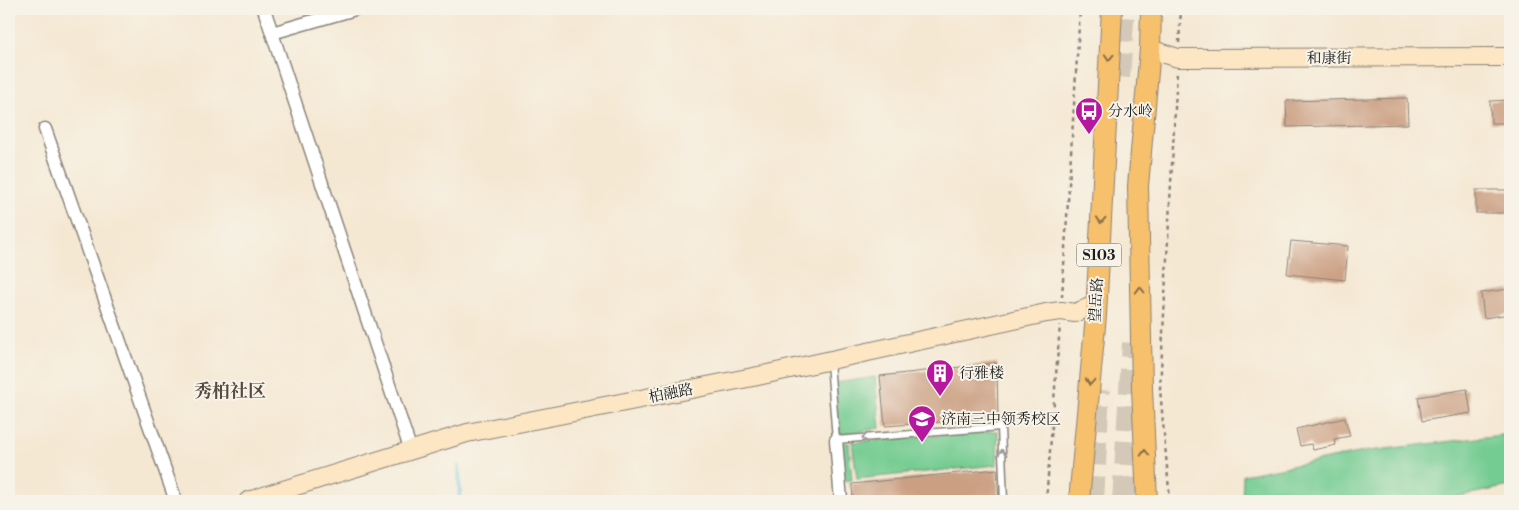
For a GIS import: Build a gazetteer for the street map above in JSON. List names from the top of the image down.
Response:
{
  "streets": {
    "main road": ["S103", "望岳路"],
    "street": ["和康街", "柏融路"]
  },
  "crossings": [
    ["和康街", "S103"],
    ["望岳路", "柏融路"]
  ],
  "districts": ["秀柏社区"],
  "places": {
    "bus stop": ["分水岭"],
    "building": ["行雅楼"],
    "school or university": ["济南三中领秀校区"]
  }
}
